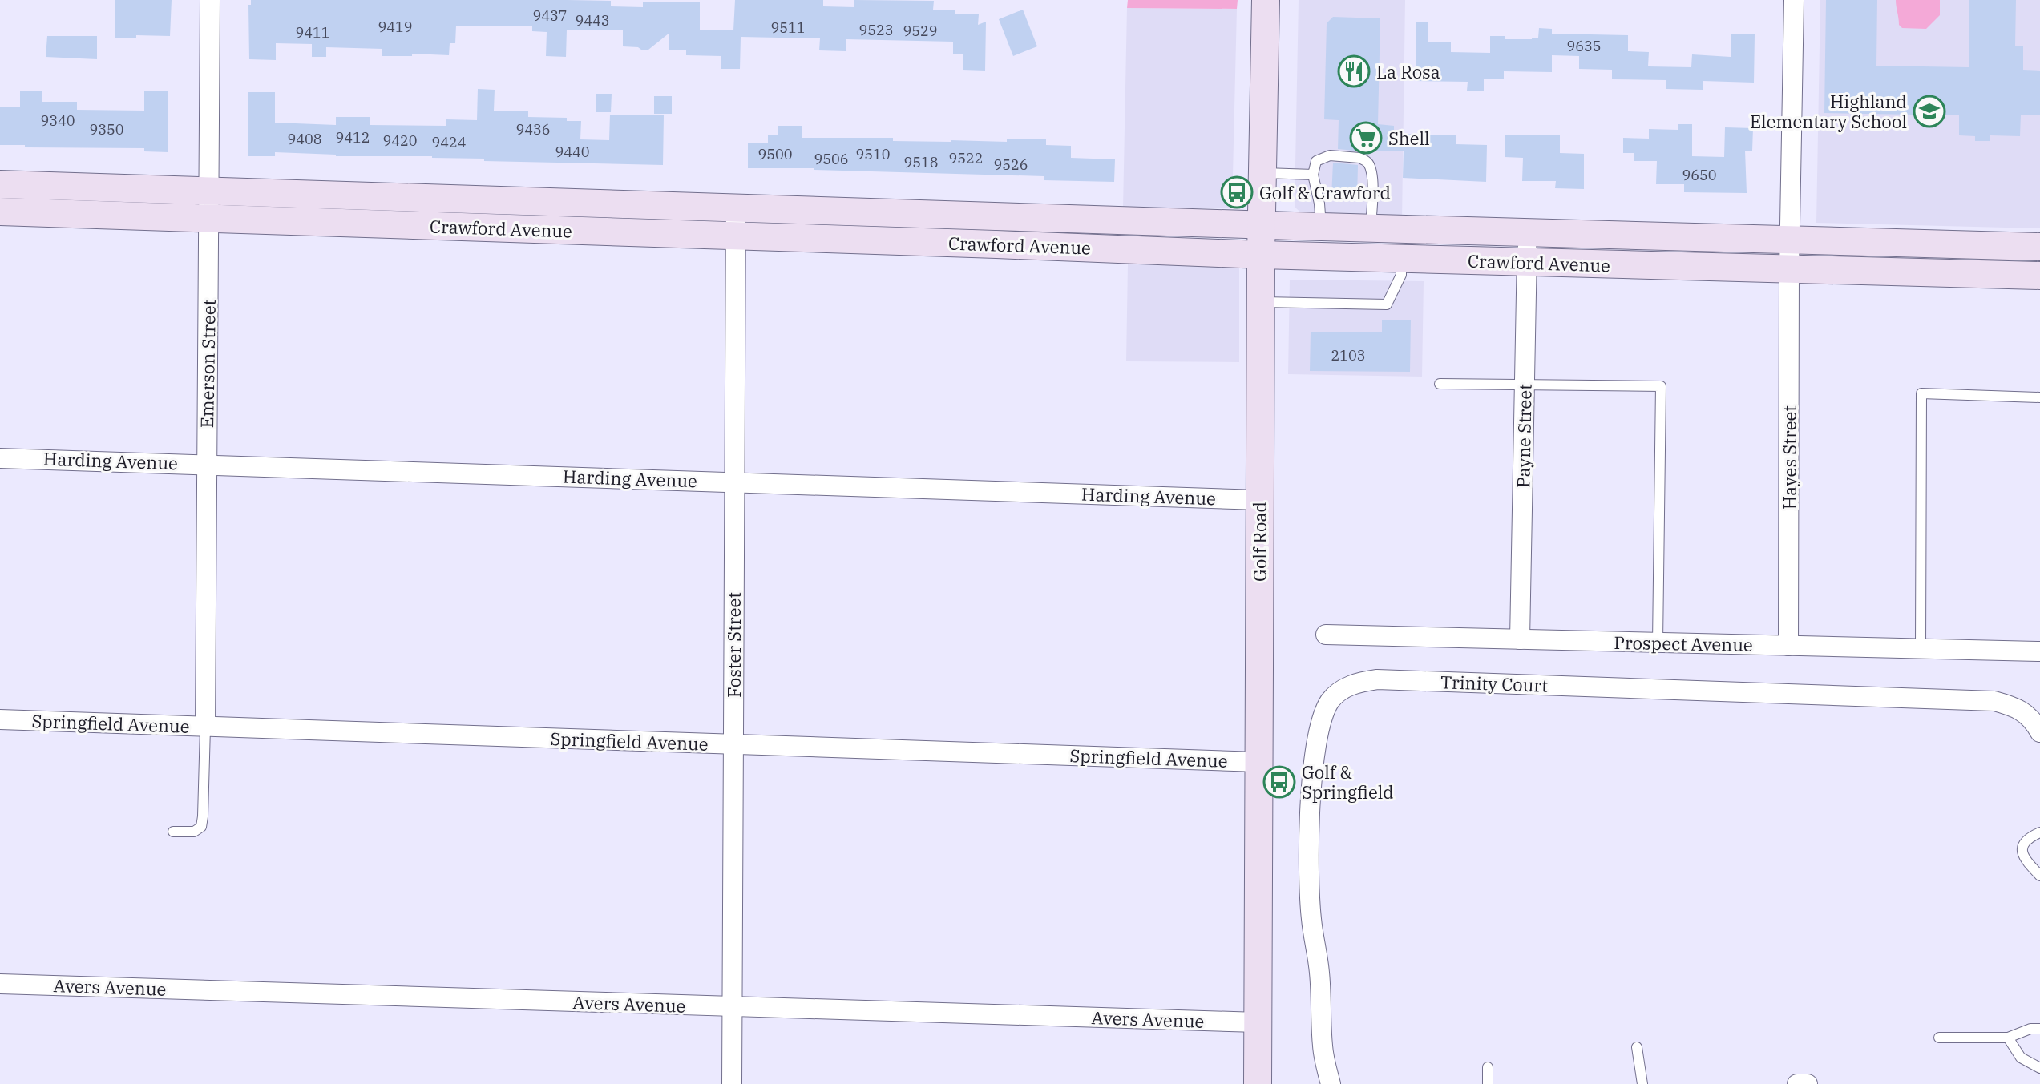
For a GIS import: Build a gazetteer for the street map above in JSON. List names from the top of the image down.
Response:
{
  "streets": {
    "main road": ["Crawford Avenue", "Golf Road"],
    "street": [
      "Emerson Street",
      "Payne Street",
      "Hayes Street",
      "Harding Avenue",
      "Prospect Avenue",
      "Foster Street",
      "Trinity Court",
      "Springfield Avenue",
      "Avers Avenue"
    ]
  },
  "crossings": [
    ["Crawford Avenue", "Emerson Street"],
    ["Crawford Avenue", "Payne Street"],
    ["Crawford Avenue", "Hayes Street"],
    ["Crawford Avenue", "Golf Road"],
    ["Crawford Avenue", "Foster Street"],
    ["Emerson Street", "Harding Avenue"],
    ["Emerson Street", "Springfield Avenue"],
    ["Payne Street", "Prospect Avenue"],
    ["Hayes Street", "Prospect Avenue"],
    ["Harding Avenue", "Golf Road"],
    ["Harding Avenue", "Foster Street"],
    ["Golf Road", "Springfield Avenue"],
    ["Golf Road", "Avers Avenue"],
    ["Foster Street", "Springfield Avenue"],
    ["Foster Street", "Avers Avenue"]
  ],
  "places": {
    "restaurant": ["La Rosa"],
    "school or university": ["Highland Elementary School"],
    "supermarket": ["Shell"],
    "bus stop": ["Golf & Crawford", "Golf & Springfield"]
  },
  "house_numbers": [
    "9437",
    "9443",
    "9419",
    "9511",
    "9523",
    "9529",
    "9411",
    "9635",
    "9340",
    "9350",
    "9436",
    "9412",
    "9408",
    "9420",
    "9424",
    "9440",
    "9500",
    "9510",
    "9522",
    "9506",
    "9518",
    "9526",
    "9650",
    "2103"
  ]
}
